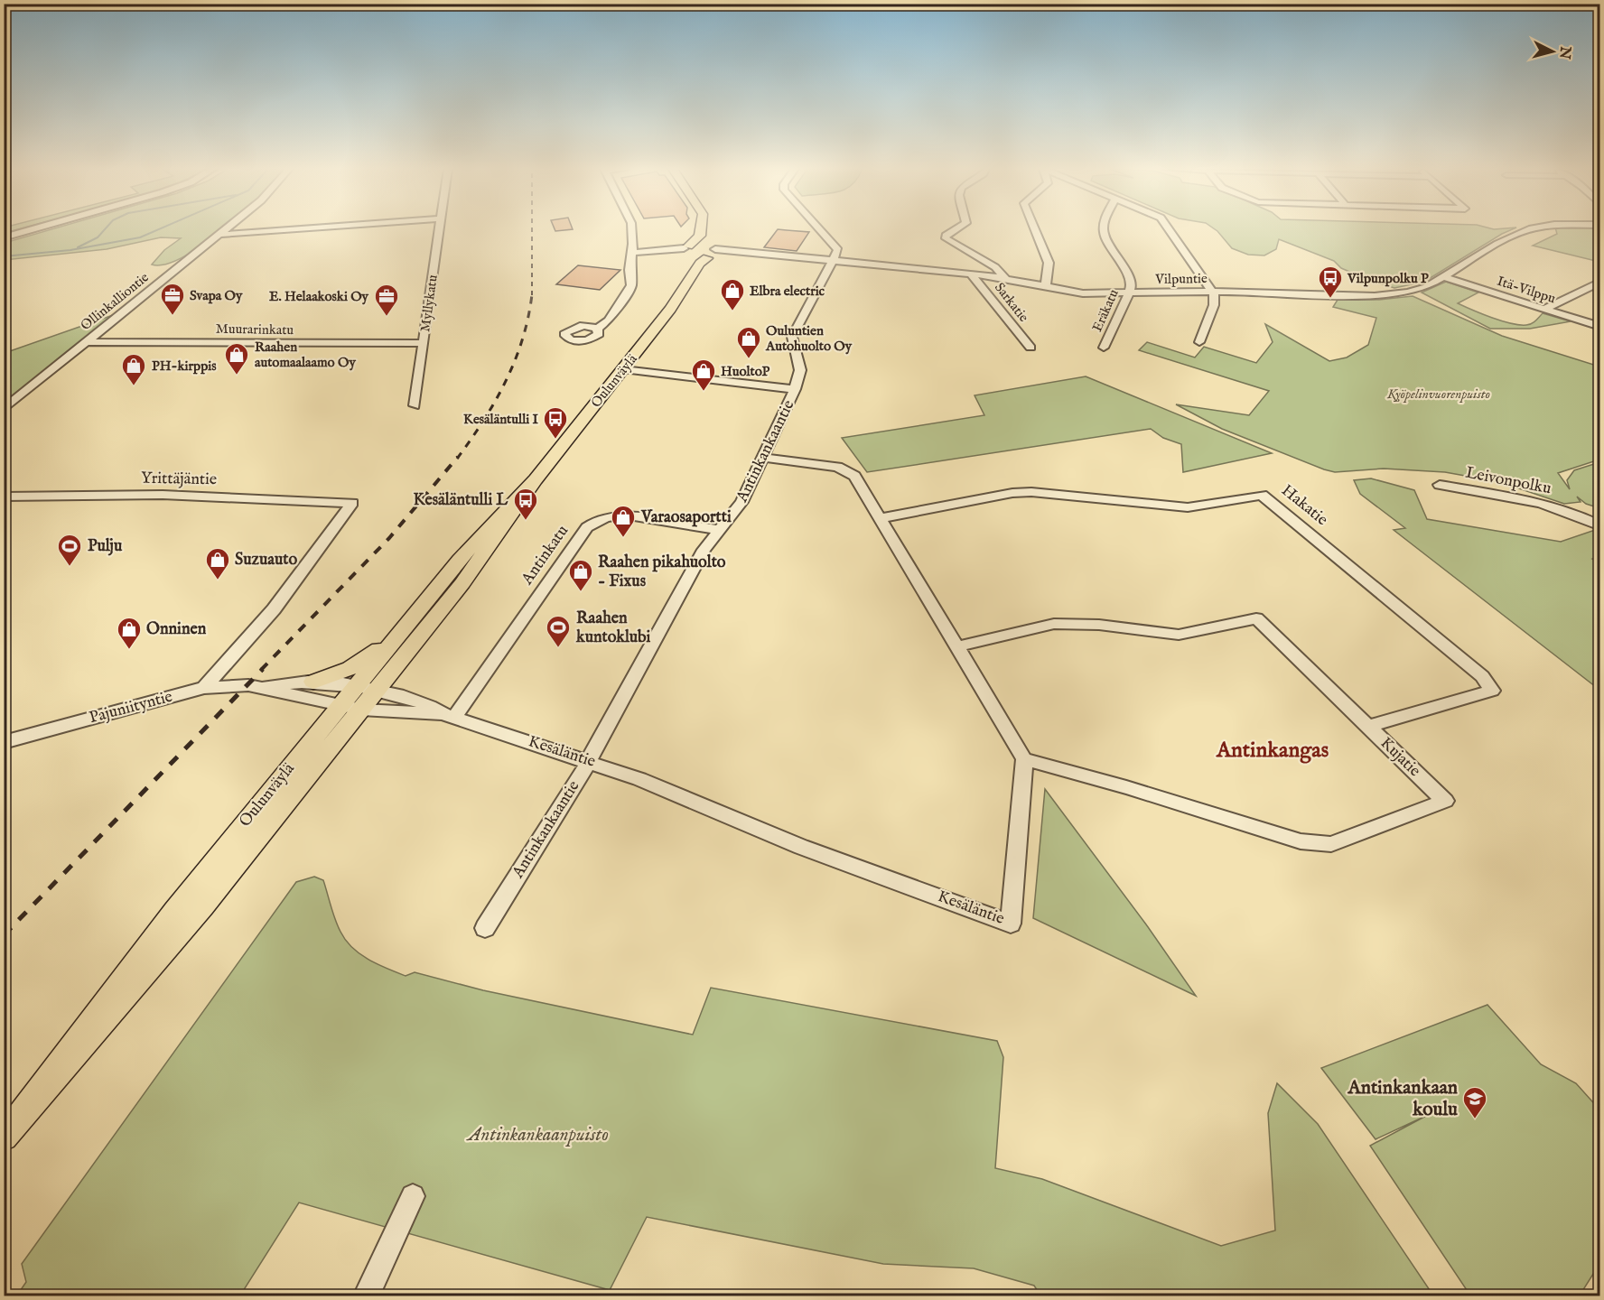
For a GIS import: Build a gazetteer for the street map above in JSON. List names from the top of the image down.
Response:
{
  "streets": {
    "main road": ["Oulunväylä"],
    "street": [
      "Vilpuntie",
      "Itä-Vilppu",
      "Ollinkalliontie",
      "Sarkatie",
      "Myllykatu",
      "Eräkatu",
      "Muurarinkatu",
      "Antinkankaantie",
      "Yrittäjäntie",
      "Leivonpolku",
      "Hakatie",
      "Antinkatu",
      "Pajuniityntie",
      "Kesäläntie",
      "Kujatie"
    ]
  },
  "crossings": [
    ["Vilpuntie", "Itä-Vilppu"],
    ["Vilpuntie", "Sarkatie"],
    ["Vilpuntie", "Eräkatu"],
    ["Vilpuntie", "Oulunväylä"],
    ["Vilpuntie", "Antinkankaantie"],
    ["Ollinkalliontie", "Muurarinkatu"],
    ["Myllykatu", "Muurarinkatu"],
    ["Oulunväylä", "Pajuniityntie"],
    ["Oulunväylä", "Kesäläntie"],
    ["Antinkankaantie", "Antinkatu"],
    ["Antinkankaantie", "Kesäläntie"],
    ["Yrittäjäntie", "Pajuniityntie"],
    ["Hakatie", "Kujatie"],
    ["Antinkatu", "Kesäläntie"],
    ["Pajuniityntie", "Kesäläntie"],
    ["Kesäläntie", "Kujatie"]
  ],
  "districts": ["Antinkangas"],
  "parks": ["Kyöpelinvuorenpuisto", "Antinkankaanpuisto"],
  "places": {
    "bus stop": ["Vilpunpolku P", "Kesäläntulli I", "Kesäläntulli L"],
    "shop": [
      "Elbra electric",
      "Ouluntien Autohuolto Oy",
      "Raahen automaalaamo Oy",
      "PH-kirppis",
      "HuoltoP",
      "Varaosaportti",
      "Suzuauto",
      "Raahen pikahuolto - Fixus",
      "Onninen"
    ],
    "office": ["Svapa Oy", "E. Helaakoski Oy"],
    "sports": ["Pulju", "Raahen kuntoklubi"],
    "school or university": ["Antinkankaan koulu"]
  },
  "north": "right"
}
